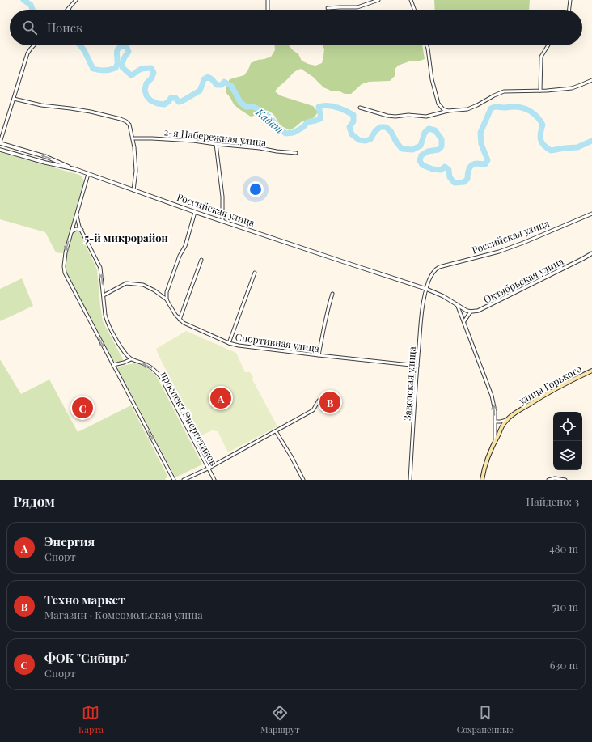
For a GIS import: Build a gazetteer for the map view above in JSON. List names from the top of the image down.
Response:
{
  "streets": {
    "main road": ["улица Горького"],
    "street": [
      "2-я Набережная улица",
      "Российская улица",
      "Октябрьская улица",
      "Спортивная улица",
      "Заводская улица",
      "проспект Энергетиков"
    ]
  },
  "crossings": [
    ["Российская улица", "Октябрьская улица"],
    ["Российская улица", "Заводская улица"],
    ["Спортивная улица", "Заводская улица"]
  ],
  "one_way": ["проспект Энергетиков"],
  "districts": ["5-й микрорайон"],
  "water": ["Кадат"],
  "page": {
    "search": "Поиск",
    "pins": ["A", "B", "C"],
    "heading": ["Рядом", "Найдено: 3"],
    "list": [
      {
        "mark": "A",
        "name": "Энергия",
        "note": "Спорт",
        "value": "480 m"
      },
      {
        "mark": "B",
        "name": "Техно маркет",
        "note": "Магазин · Комсомольская улица",
        "value": "510 m"
      },
      {
        "mark": "C",
        "name": "ФОК \"Сибирь\"",
        "note": "Спорт",
        "value": "630 m"
      }
    ],
    "nav": ["Карта", "Маршрут", "Сохранённые"]
  }
}
